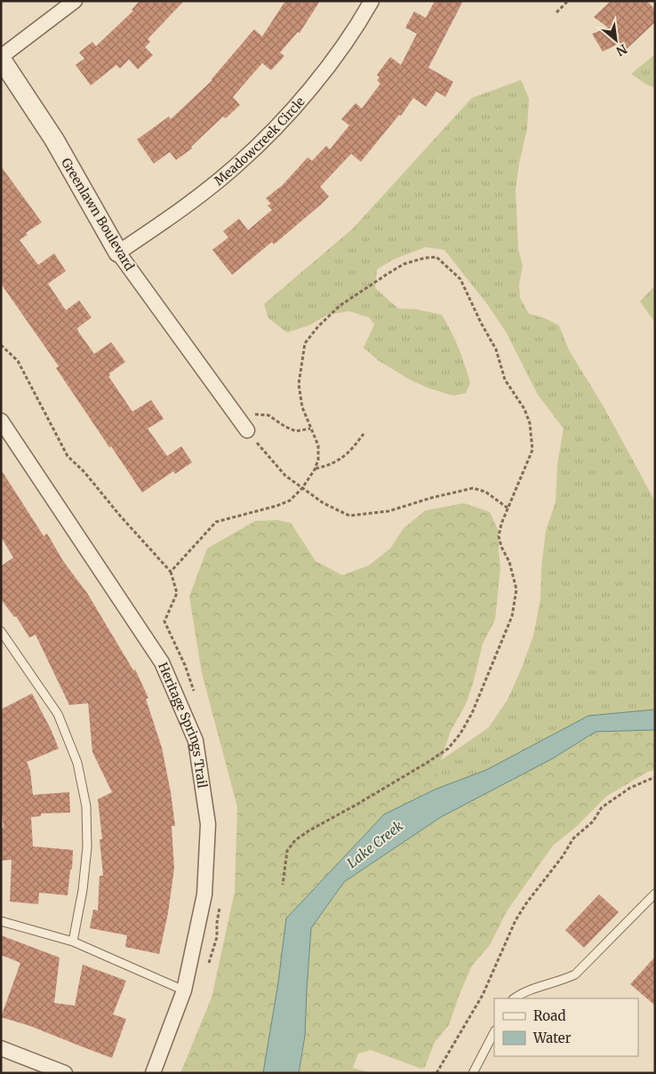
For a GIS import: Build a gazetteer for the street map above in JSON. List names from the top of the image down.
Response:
{
  "streets": {
    "street": ["Meadowcreek Circle", "Greenlawn Boulevard", "Heritage Springs Trail"]
  },
  "crossings": [
    ["Meadowcreek Circle", "Greenlawn Boulevard"]
  ],
  "water": ["Lake Creek"],
  "legend": ["Road", "Water"],
  "north": "bottom right"
}
